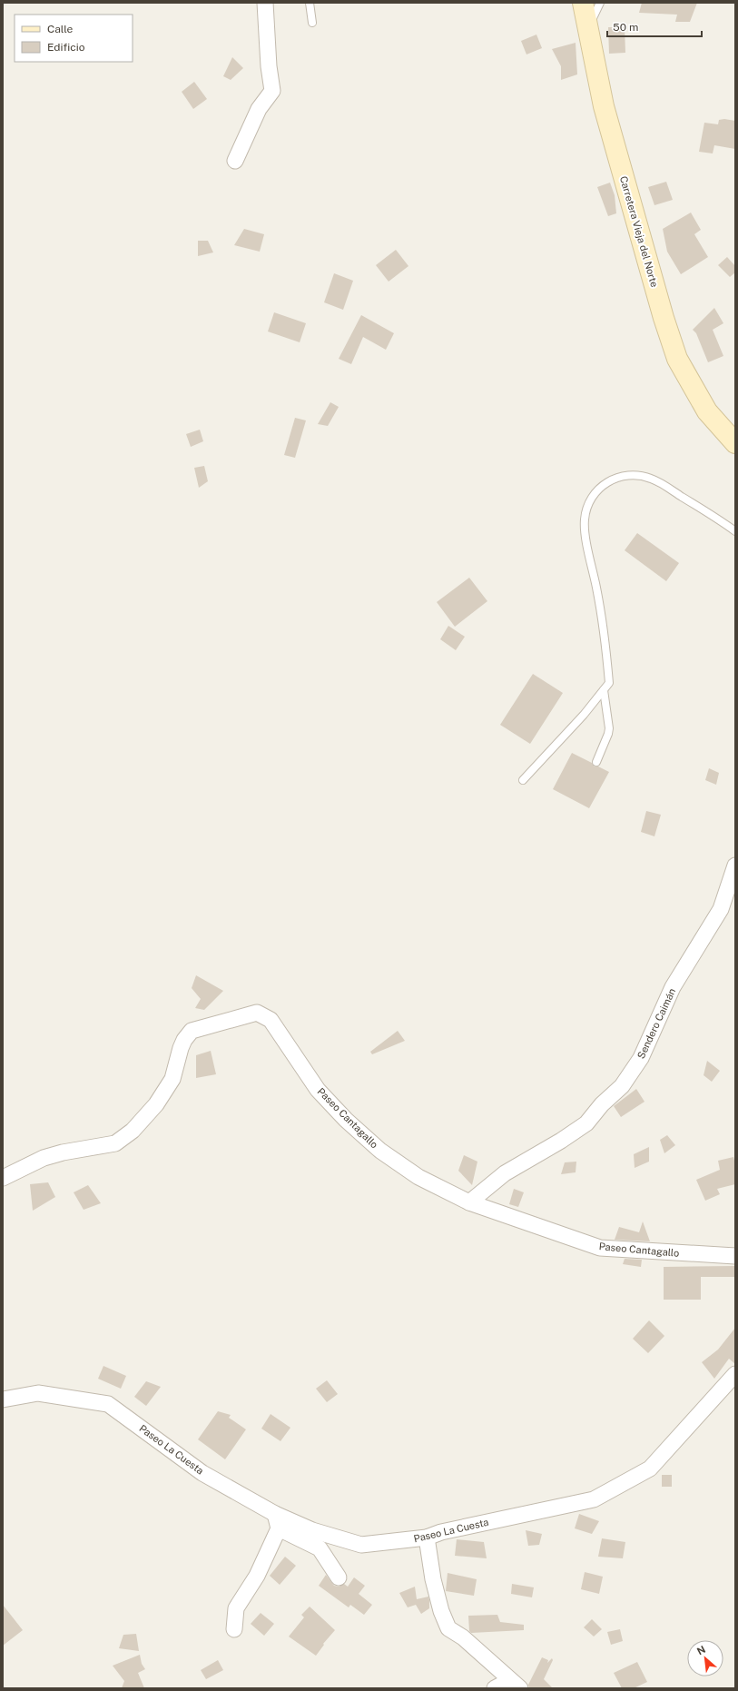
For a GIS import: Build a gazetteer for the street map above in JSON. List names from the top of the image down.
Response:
{
  "streets": {
    "street": [
      "Carretera Vieja del Norte",
      "Sendero Caimán",
      "Paseo Cantagallo",
      "Paseo La Cuesta"
    ]
  },
  "crossings": [
    ["Sendero Caimán", "Paseo Cantagallo"]
  ],
  "legend": ["Calle", "Edificio"],
  "scale_bar": "50 m",
  "north": "top left"
}
